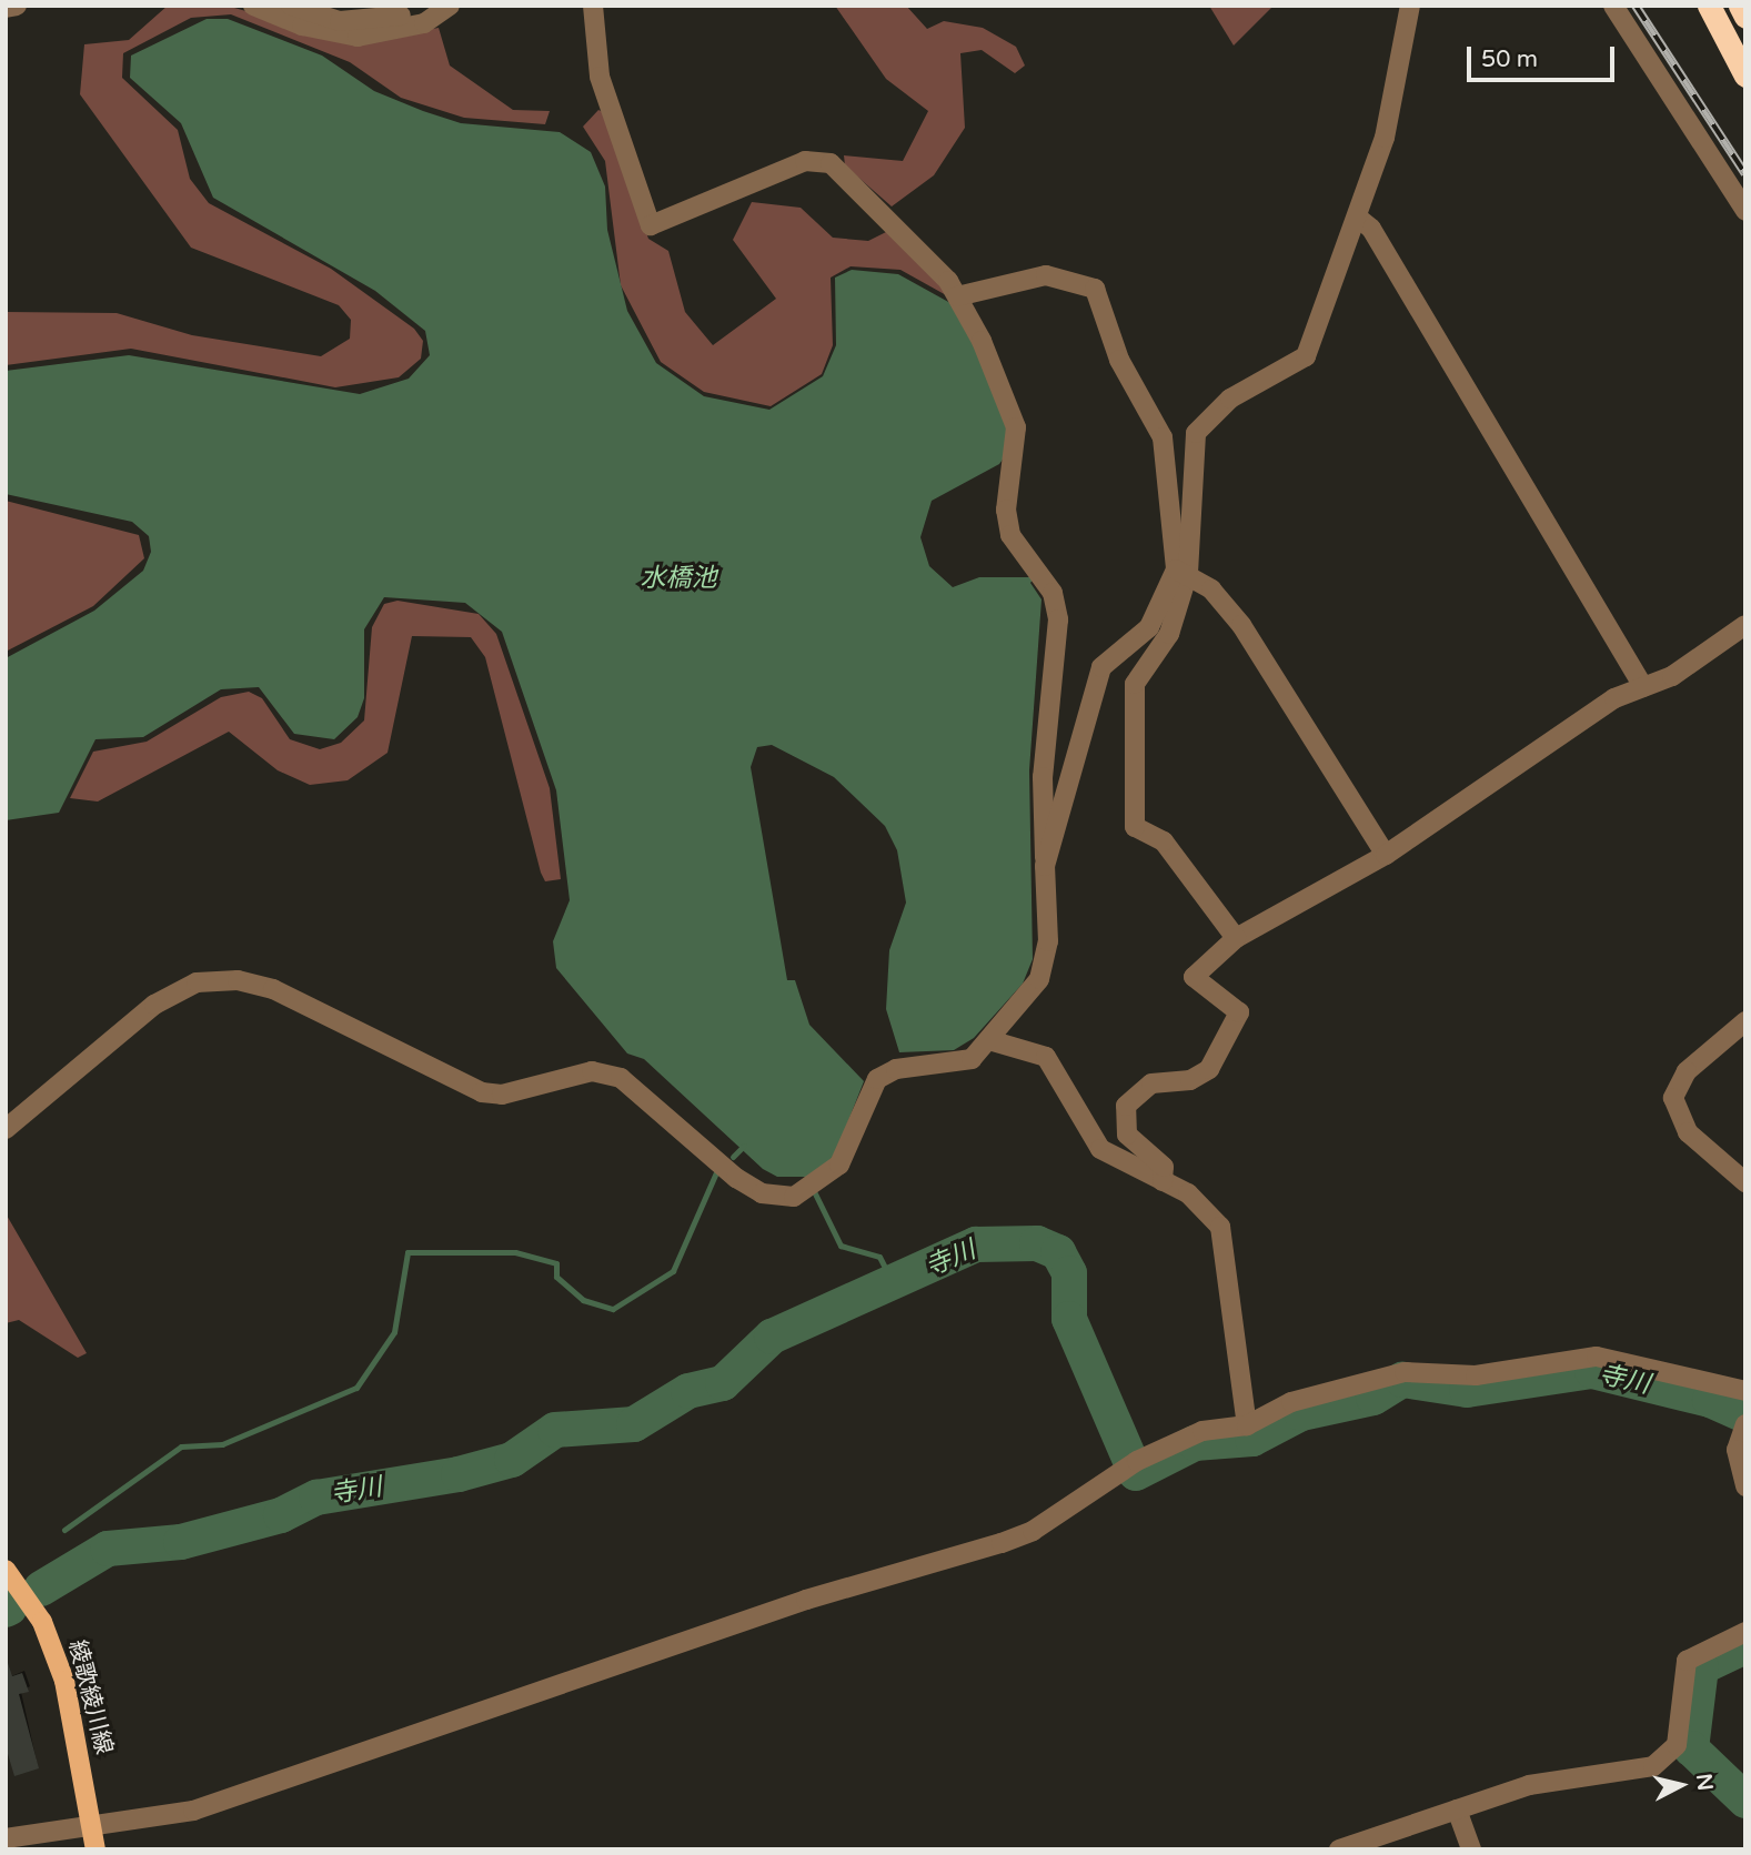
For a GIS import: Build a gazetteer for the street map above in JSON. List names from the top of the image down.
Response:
{
  "streets": {
    "main road": ["綾歌綾川線"]
  },
  "water": ["水橋池", "寺川"],
  "scale_bar": "50 m",
  "north": "right"
}
